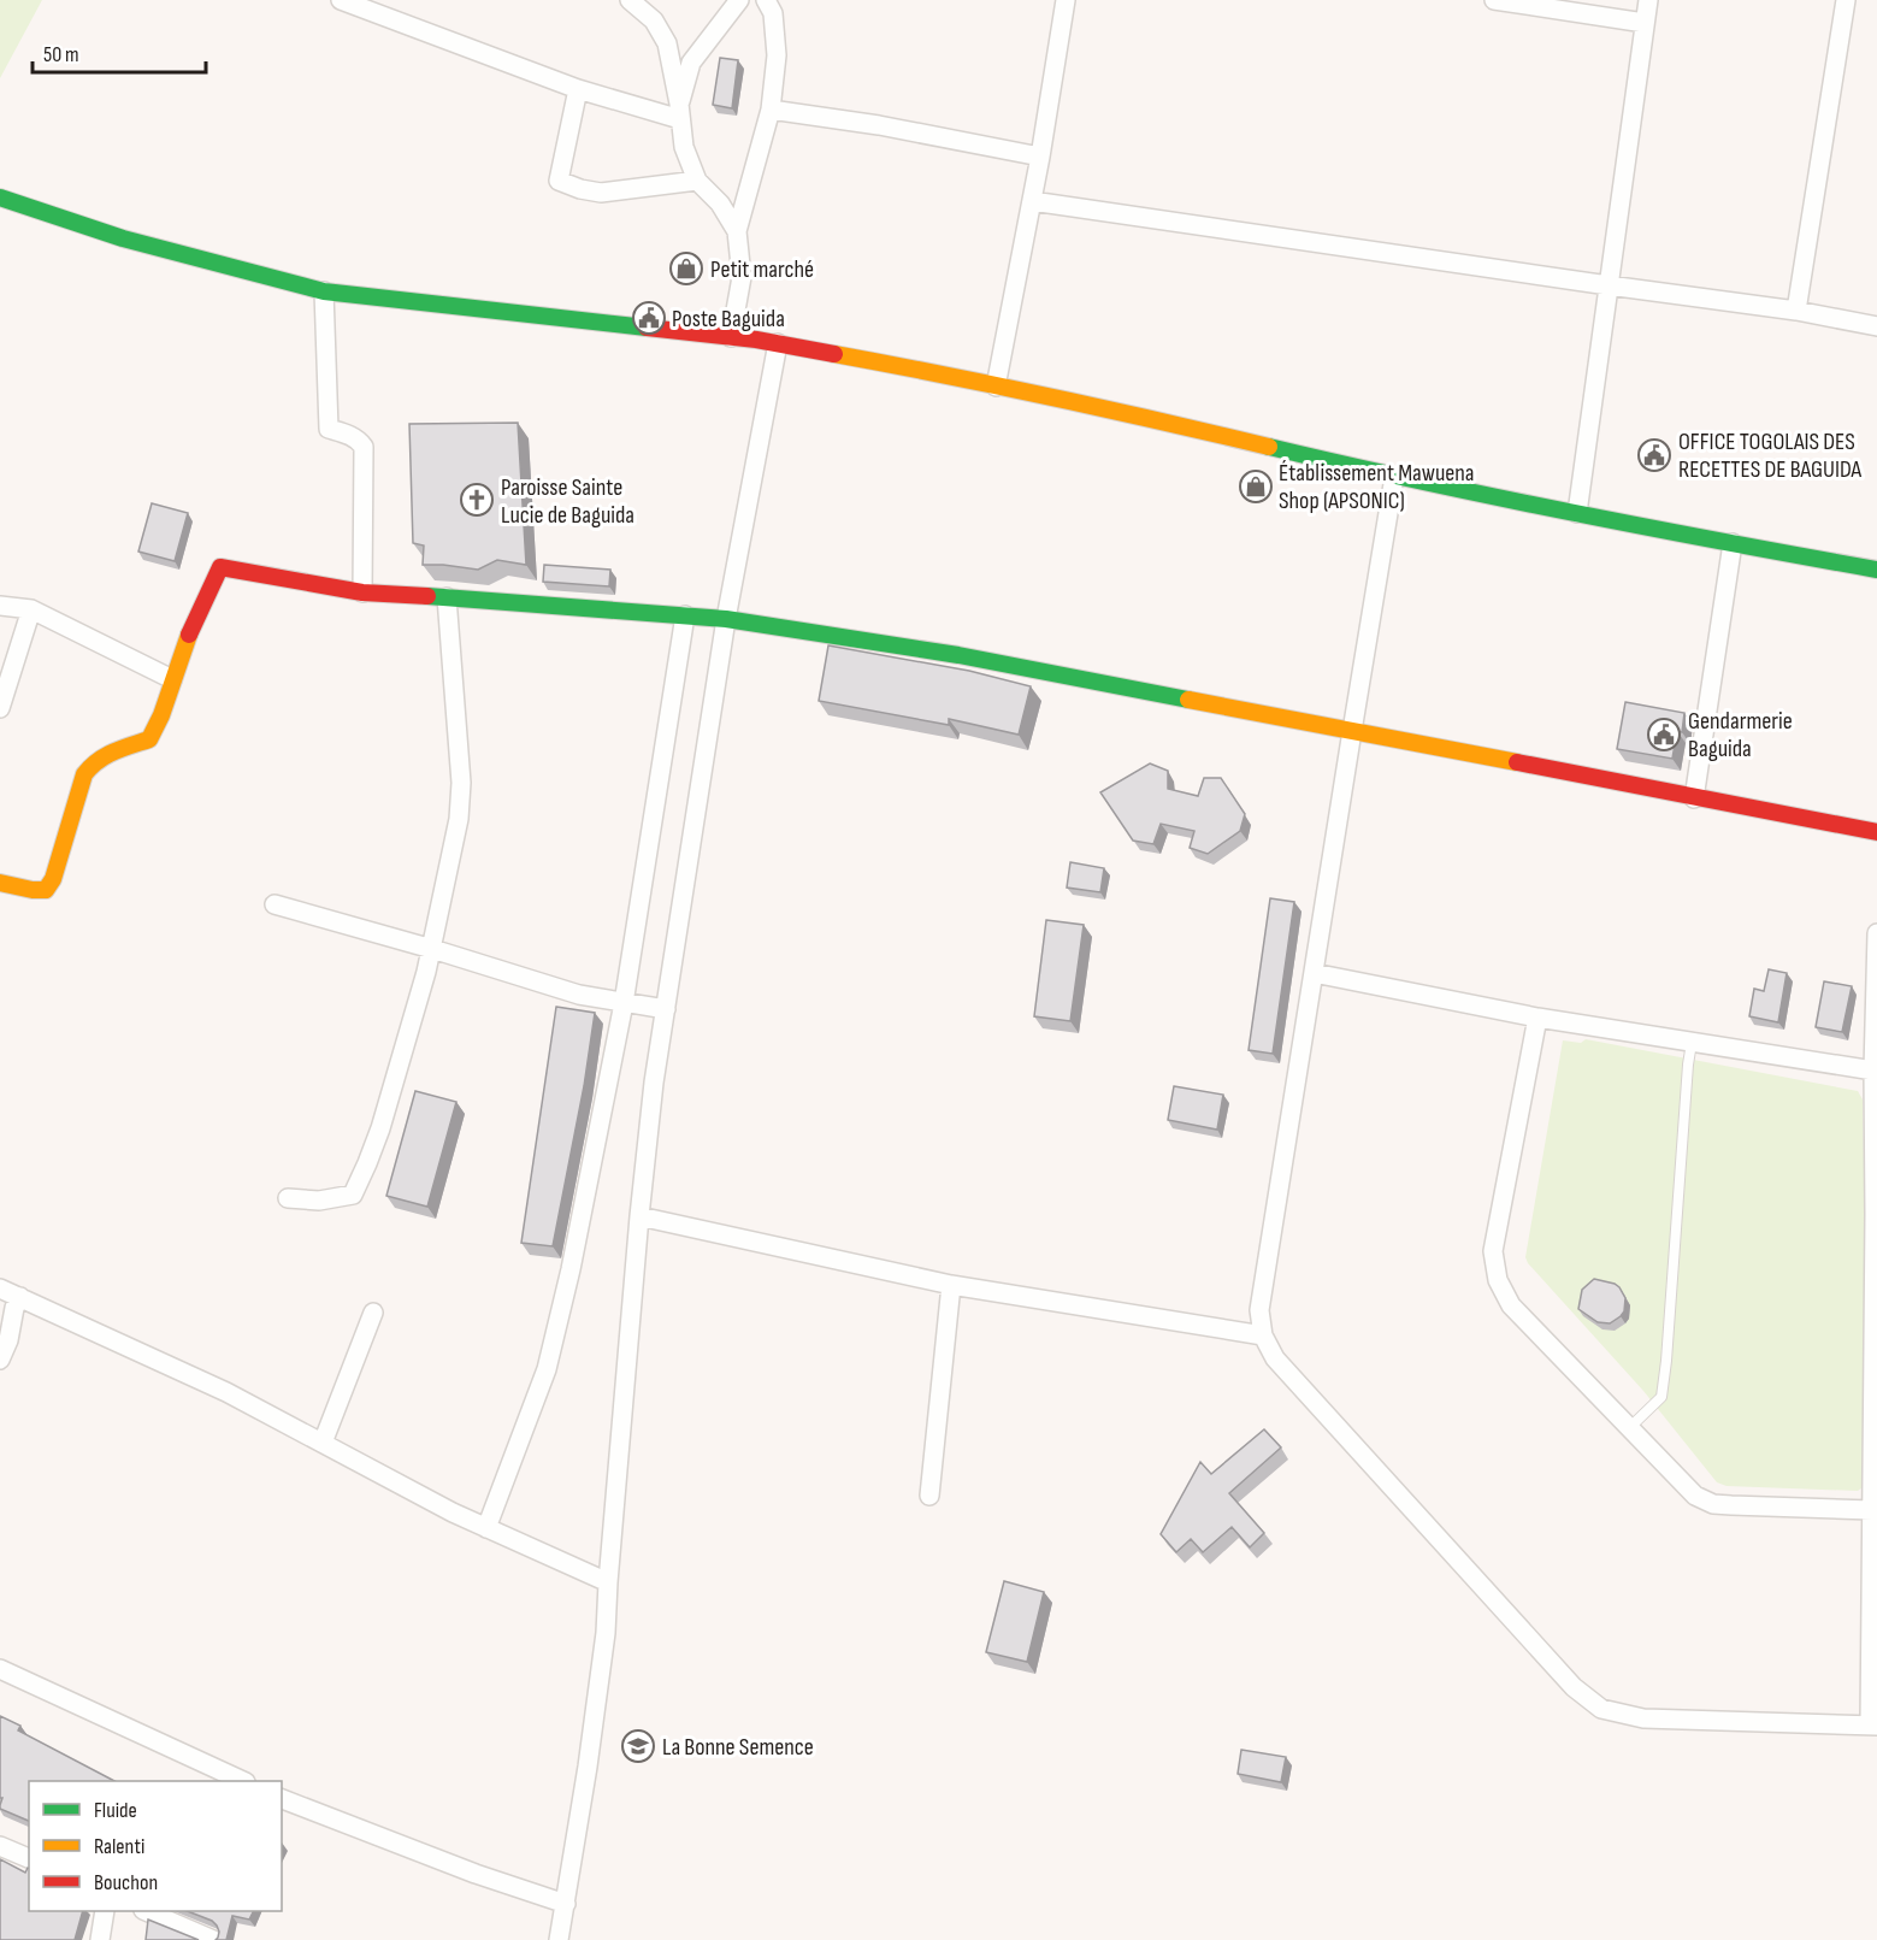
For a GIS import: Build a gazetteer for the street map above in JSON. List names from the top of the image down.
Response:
{
  "places": {
    "shop": ["Petit marché", "Établissement Mawuena Shop (APSONIC)"],
    "public building": ["Poste Baguida", "OFFICE TOGOLAIS DES RECETTES DE BAGUIDA", "Gendarmerie Baguida"],
    "church": ["Paroisse Sainte Lucie de Baguida"],
    "school or university": ["La Bonne Semence"]
  },
  "legend": ["Fluide", "Ralenti", "Bouchon"],
  "scale_bar": "50 m"
}
